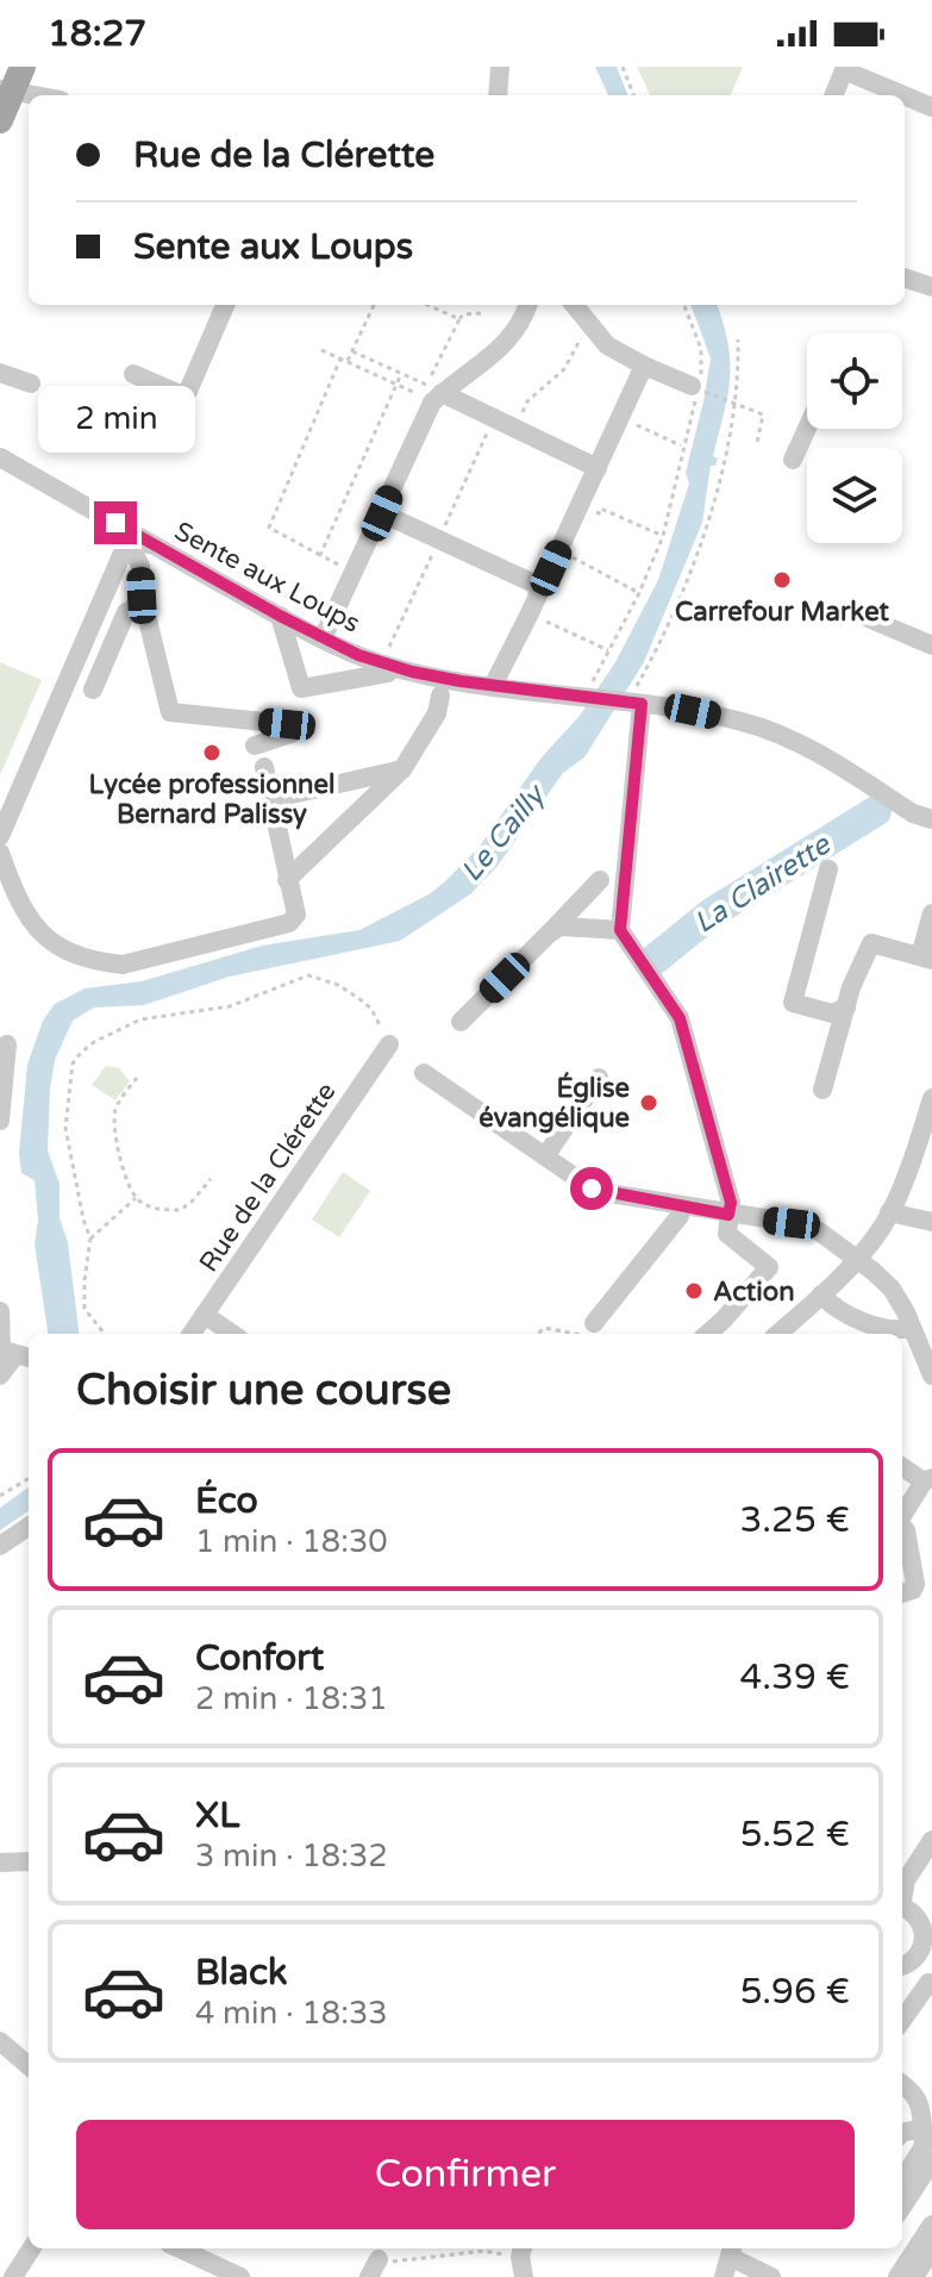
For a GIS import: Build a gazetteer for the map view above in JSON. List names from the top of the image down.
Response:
{
  "streets": {
    "street": ["Sente aux Loups", "Rue de la Clérette"]
  },
  "water": ["Le Cailly", "La Clairette"],
  "places": [
    "Carrefour Market",
    "Lycée professionnel Bernard Palissy",
    "Église évangélique",
    "Action"
  ],
  "page": {
    "status": "18:27",
    "banner": ["Rue de la Clérette", "Sente aux Loups"],
    "bubble": "2 min",
    "heading": "Choisir une course",
    "list": [
      {
        "name": "Éco",
        "note": "1 min · 18:30",
        "value": "3.25 €"
      },
      {
        "name": "Confort",
        "note": "2 min · 18:31",
        "value": "4.39 €"
      },
      {
        "name": "XL",
        "note": "3 min · 18:32",
        "value": "5.52 €"
      },
      {
        "name": "Black",
        "note": "4 min · 18:33",
        "value": "5.96 €"
      }
    ],
    "buttons": "Confirmer"
  }
}
